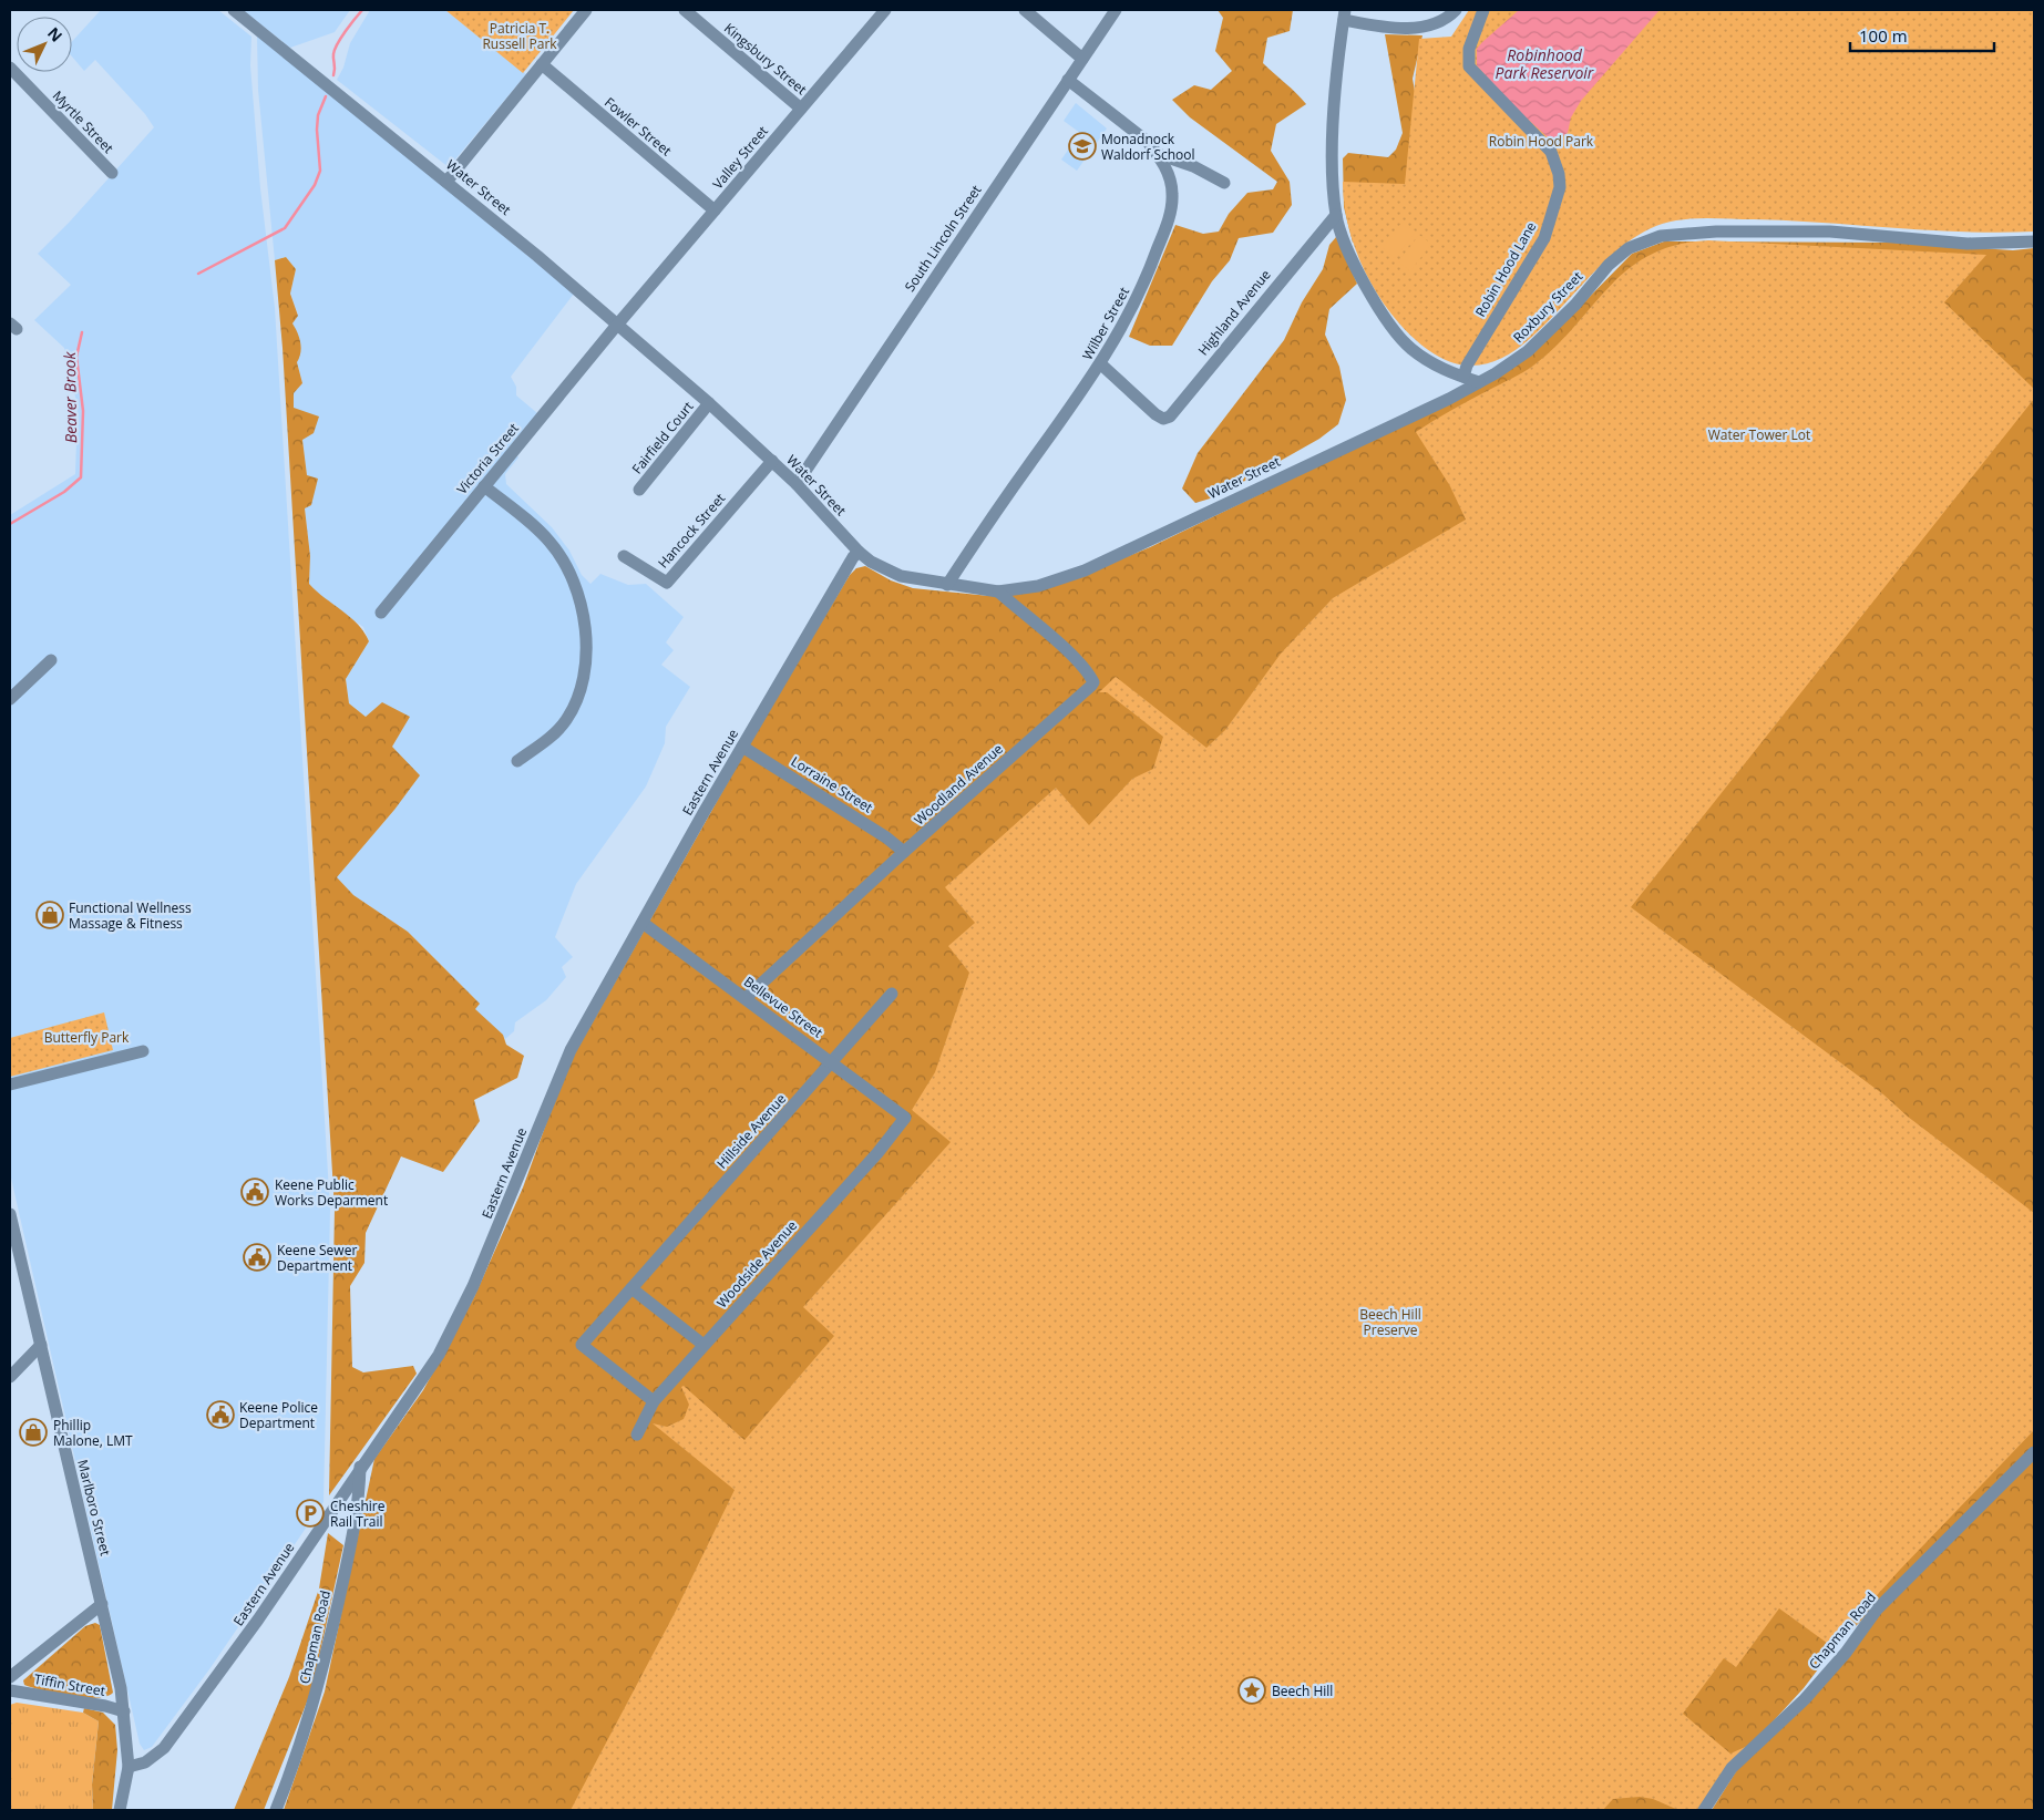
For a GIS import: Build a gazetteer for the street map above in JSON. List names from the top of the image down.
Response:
{
  "streets": {
    "street": [
      "Kingsbury Street",
      "Myrtle Street",
      "Fowler Street",
      "Valley Street",
      "Water Street",
      "South Lincoln Street",
      "Robin Hood Lane",
      "Roxbury Street",
      "Highland Avenue",
      "Wilber Street",
      "Fairfield Court",
      "Victoria Street",
      "Hancock Street",
      "Eastern Avenue",
      "Lorraine Street",
      "Woodland Avenue",
      "Bellevue Street",
      "Hillside Avenue",
      "Woodside Avenue",
      "Marlboro Street",
      "Chapman Road",
      "Tiffin Street"
    ]
  },
  "crossings": [
    ["Kingsbury Street", "Valley Street"],
    ["Fowler Street", "Valley Street"],
    ["Valley Street", "Water Street"],
    ["Valley Street", "Victoria Street"],
    ["Water Street", "South Lincoln Street"],
    ["Water Street", "Roxbury Street"],
    ["Water Street", "Wilber Street"],
    ["Water Street", "Fairfield Court"],
    ["Water Street", "Victoria Street"],
    ["Water Street", "Hancock Street"],
    ["Water Street", "Eastern Avenue"],
    ["Water Street", "Woodland Avenue"],
    ["South Lincoln Street", "Wilber Street"],
    ["Highland Avenue", "Wilber Street"],
    ["Eastern Avenue", "Lorraine Street"],
    ["Eastern Avenue", "Bellevue Street"],
    ["Eastern Avenue", "Marlboro Street"],
    ["Eastern Avenue", "Chapman Road"],
    ["Lorraine Street", "Woodland Avenue"],
    ["Woodland Avenue", "Bellevue Street"],
    ["Bellevue Street", "Hillside Avenue"],
    ["Bellevue Street", "Woodside Avenue"],
    ["Hillside Avenue", "Woodside Avenue"],
    ["Marlboro Street", "Tiffin Street"]
  ],
  "water": ["Robinhood Park Reservoir", "Beaver Brook"],
  "parks": [
    "Patricia T. Russell Park",
    "Robin Hood Park",
    "Water Tower Lot",
    "Butterfly Park",
    "Beech Hill Preserve"
  ],
  "places": {
    "school or university": ["Monadnock Waldorf School"],
    "shop": ["Functional Wellness Massage & Fitness", "Phillip Malone, LMT"],
    "public building": ["Keene Public Works Deparment", "Keene Sewer Department", "Keene Police Department"],
    "parking": ["Cheshire Rail Trail"],
    "place": ["Beech Hill"]
  },
  "scale_bar": "100 m",
  "north": "top right"
}
